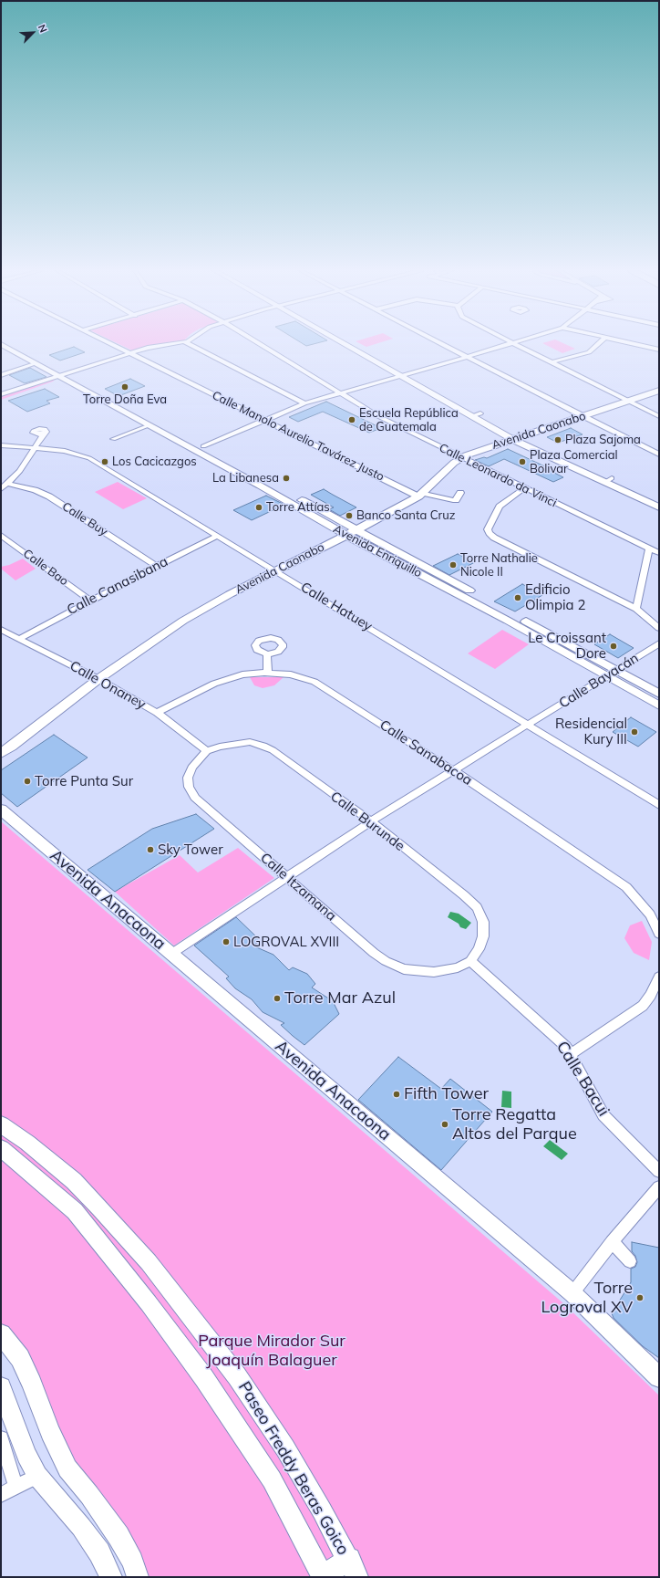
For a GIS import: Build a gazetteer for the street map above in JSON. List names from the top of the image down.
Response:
{
  "streets": {
    "main road": [
      "Avenida Caonabo",
      "Avenida Enriquillo",
      "Avenida Anacaona",
      "Paseo Freddy Beras Goico"
    ],
    "street": [
      "Calle Manolo Aurelio Tavárez Justo",
      "Calle Leonardo da Vinci",
      "Calle Buy",
      "Calle Bao",
      "Calle Canasibana",
      "Calle Hatuey",
      "Calle Bayacán",
      "Calle Onaney",
      "Calle Sanabacoa",
      "Calle Burunde",
      "Calle Itzamana",
      "Calle Bacui"
    ]
  },
  "crossings": [
    ["Avenida Caonabo", "Calle Manolo Aurelio Tavárez Justo"],
    ["Avenida Caonabo", "Calle Leonardo da Vinci"],
    ["Avenida Caonabo", "Avenida Enriquillo"],
    ["Avenida Caonabo", "Calle Hatuey"],
    ["Avenida Caonabo", "Calle Onaney"],
    ["Calle Buy", "Calle Canasibana"],
    ["Avenida Enriquillo", "Calle Bayacán"],
    ["Calle Bao", "Calle Canasibana"],
    ["Calle Canasibana", "Calle Hatuey"],
    ["Calle Canasibana", "Calle Onaney"],
    ["Calle Hatuey", "Calle Bayacán"],
    ["Calle Bayacán", "Calle Sanabacoa"],
    ["Calle Bayacán", "Calle Burunde"],
    ["Calle Bayacán", "Calle Itzamana"],
    ["Calle Bayacán", "Avenida Anacaona"],
    ["Calle Onaney", "Calle Sanabacoa"],
    ["Calle Onaney", "Calle Burunde"],
    ["Calle Onaney", "Calle Itzamana"],
    ["Calle Burunde", "Calle Itzamana"],
    ["Calle Burunde", "Calle Bacui"],
    ["Calle Itzamana", "Calle Bacui"]
  ],
  "parks": ["Parque Mirador Sur Joaquín Balaguer"],
  "places": [
    "Torre Doña Eva",
    "Escuela República de Guatemala",
    "Plaza Sajoma",
    "Los Cacicazgos",
    "Plaza Comercial Bolivar",
    "La Libanesa",
    "Torre Attías",
    "Banco Santa Cruz",
    "Torre Nathalie Nicole II",
    "Edificio Olimpia 2",
    "Le Croissant Dore",
    "Residencial Kury III",
    "Torre Punta Sur",
    "Sky Tower",
    "LOGROVAL XVIII",
    "Torre Mar Azul",
    "Fifth Tower",
    "Torre Regatta Altos del Parque",
    "Torre Logroval XV"
  ],
  "north": "top right"
}
